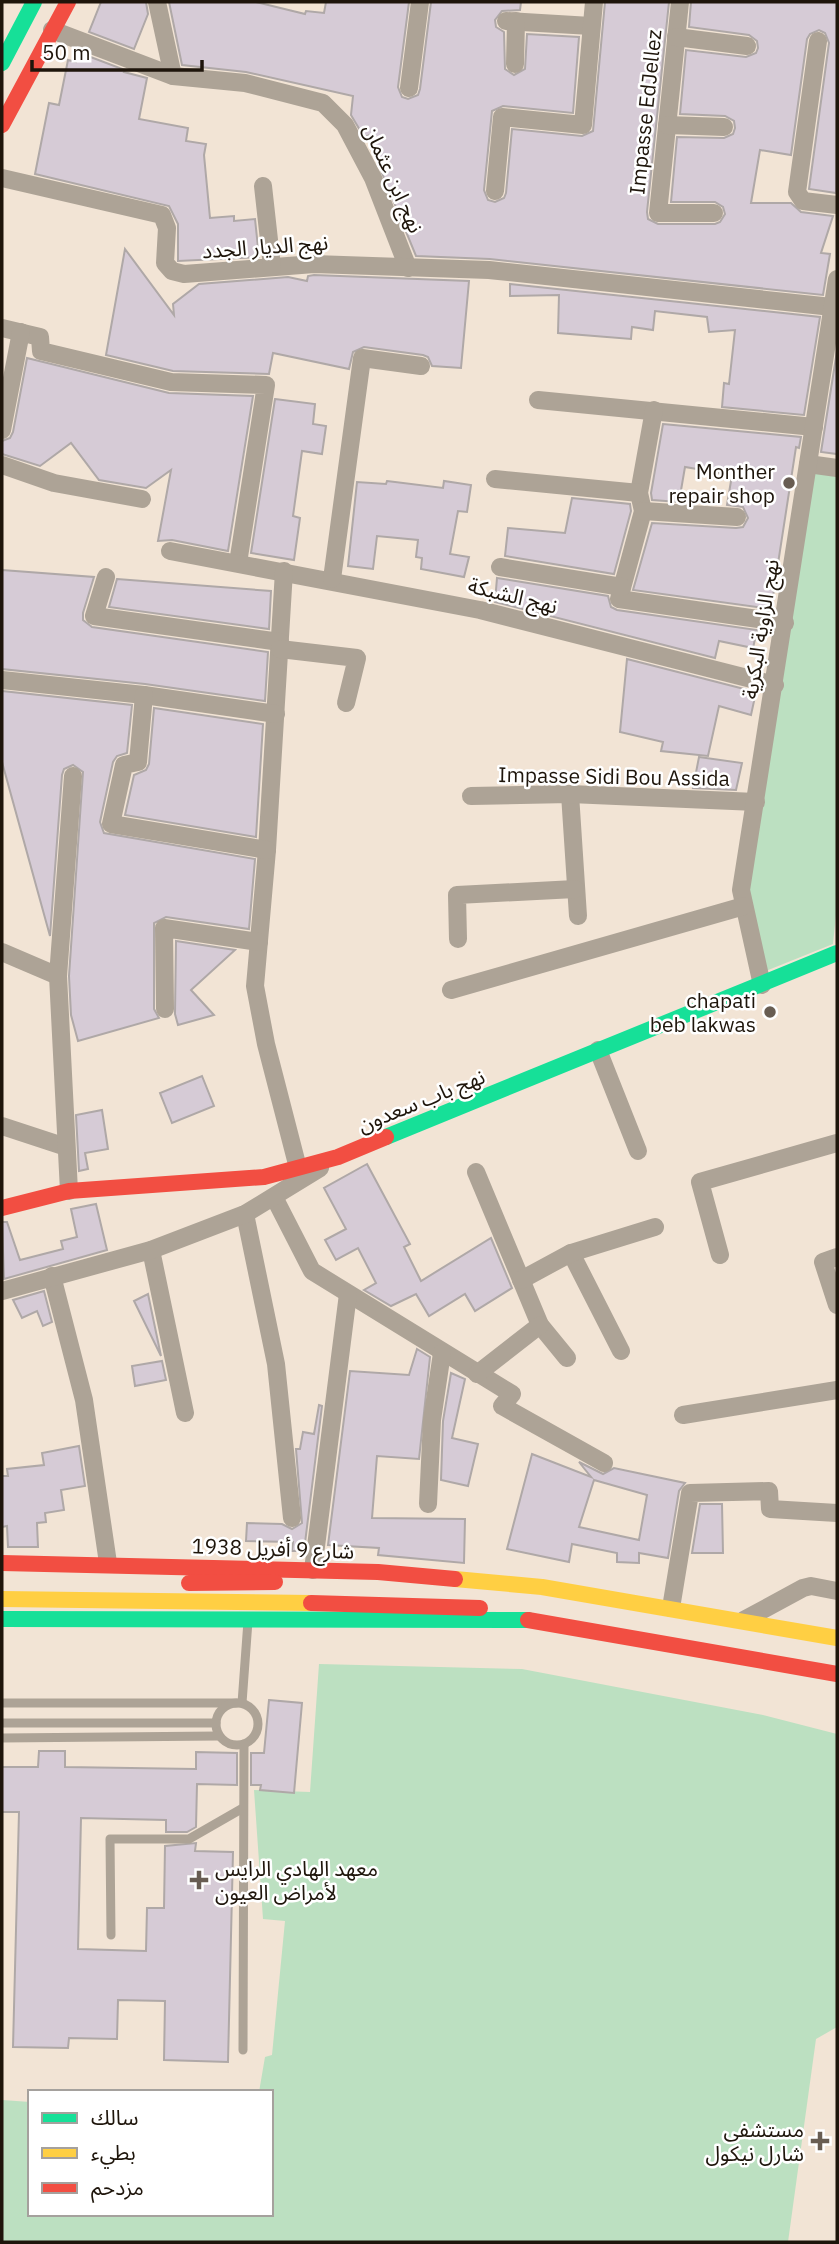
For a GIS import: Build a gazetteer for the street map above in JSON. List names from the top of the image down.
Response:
{
  "streets": {
    "main road": ["نهج باب سعدون", "شارع 9 أفريل 1938"],
    "street": [
      "Impasse EdJellez",
      "نهج ابن عثمان",
      "نهج الديار الجدد",
      "نهج الشبكة",
      "نهج الزاوية البكرية",
      "Impasse Sidi Bou Assida"
    ]
  },
  "crossings": [
    ["نهج ابن عثمان", "نهج الديار الجدد"],
    ["نهج الديار الجدد", "نهج الزاوية البكرية"],
    ["نهج الشبكة", "نهج الزاوية البكرية"],
    ["نهج الزاوية البكرية", "Impasse Sidi Bou Assida"],
    ["نهج الزاوية البكرية", "نهج باب سعدون"]
  ],
  "places": {
    "other": ["Monther repair shop", "chapati beb lakwas"],
    "health": ["معهد الهادي الرايس لأمراض العيون", "مستشفى شارل نيكول"]
  },
  "legend": ["سالك", "بطيء", "مزدحم"],
  "scale_bar": "50 m"
}
